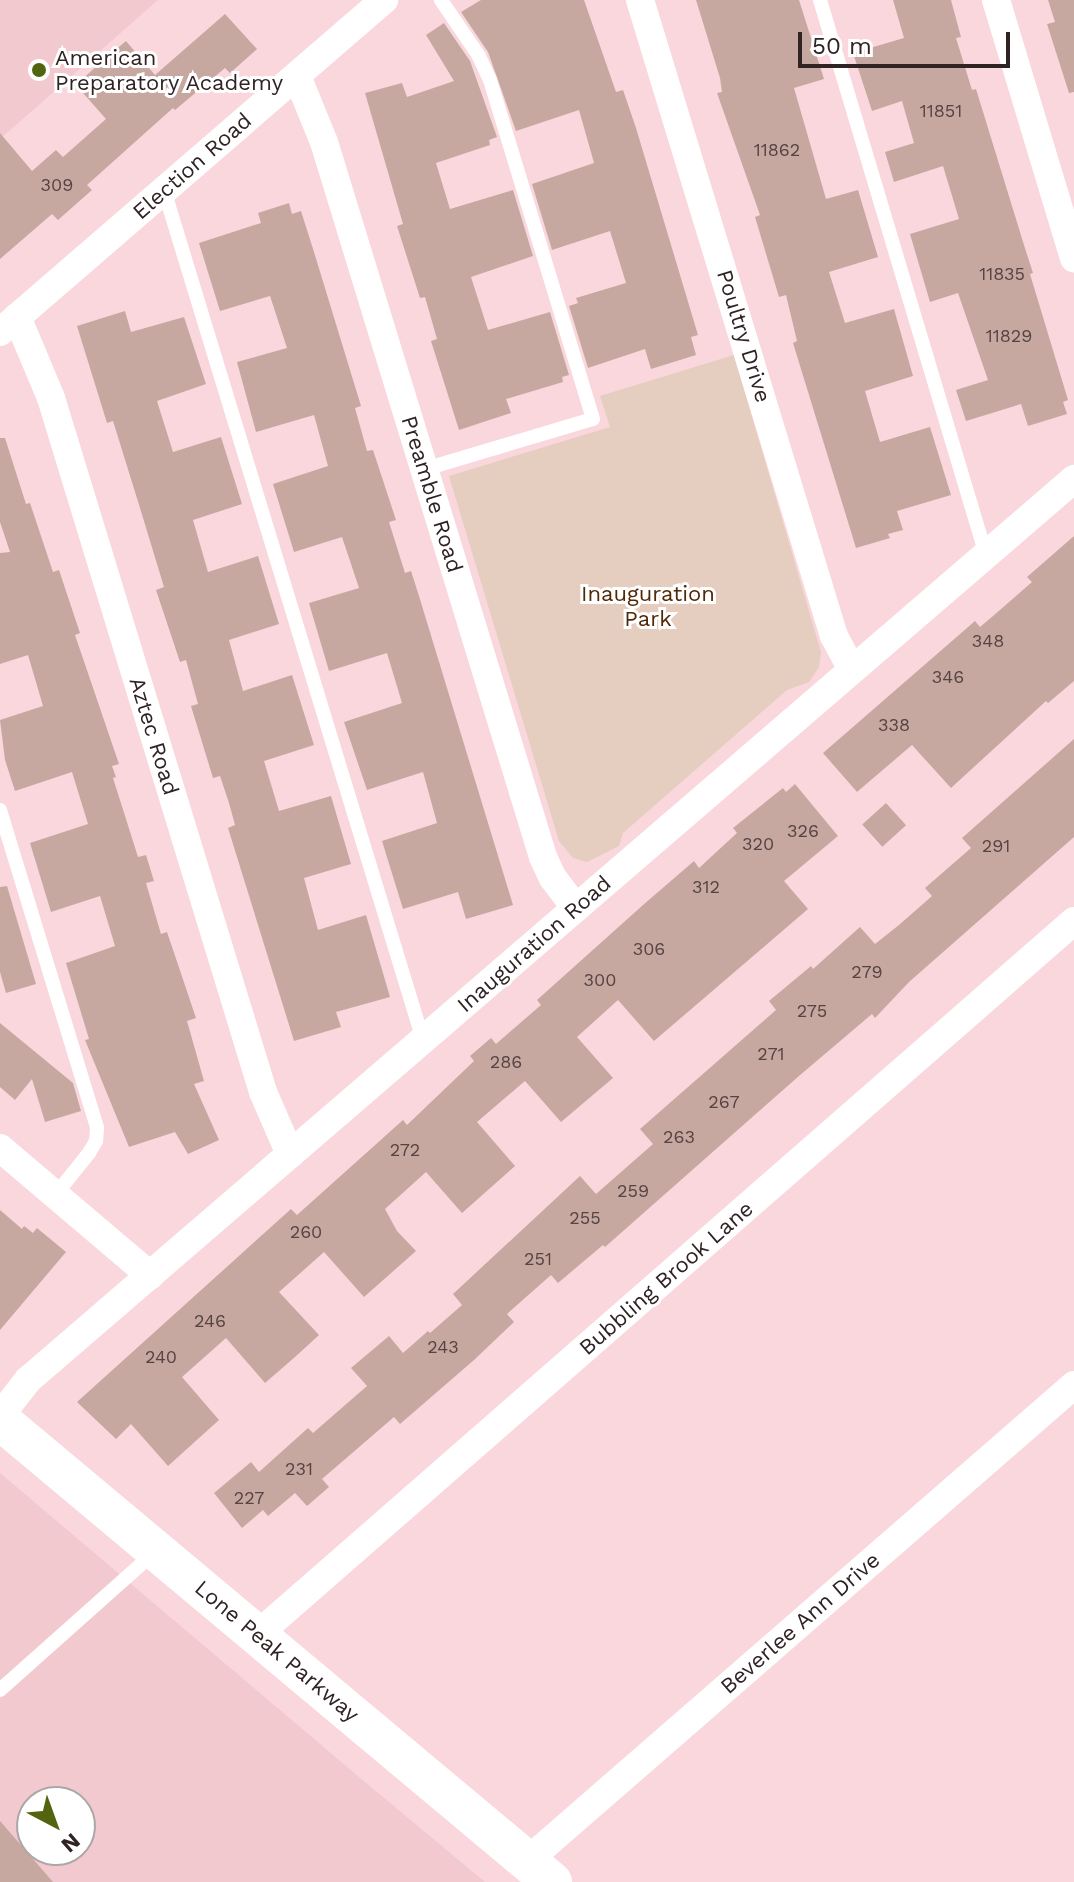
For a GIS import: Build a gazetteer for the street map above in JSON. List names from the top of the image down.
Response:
{
  "streets": {
    "main road": ["Lone Peak Parkway"],
    "street": [
      "Election Road",
      "Poultry Drive",
      "Preamble Road",
      "Aztec Road",
      "Inauguration Road",
      "Bubbling Brook Lane",
      "Beverlee Ann Drive"
    ]
  },
  "crossings": [
    ["Election Road", "Preamble Road"],
    ["Election Road", "Aztec Road"],
    ["Poultry Drive", "Inauguration Road"],
    ["Preamble Road", "Inauguration Road"],
    ["Aztec Road", "Inauguration Road"],
    ["Inauguration Road", "Lone Peak Parkway"],
    ["Bubbling Brook Lane", "Lone Peak Parkway"],
    ["Beverlee Ann Drive", "Lone Peak Parkway"]
  ],
  "parks": ["Inauguration Park"],
  "places": ["American Preparatory Academy"],
  "house_numbers": [
    "11851",
    "11862",
    "309",
    "11835",
    "11829",
    "348",
    "346",
    "338",
    "326",
    "320",
    "291",
    "312",
    "306",
    "279",
    "300",
    "275",
    "271",
    "286",
    "267",
    "263",
    "272",
    "259",
    "255",
    "260",
    "251",
    "246",
    "243",
    "240",
    "231",
    "227"
  ],
  "scale_bar": "50 m",
  "north": "bottom right"
}
